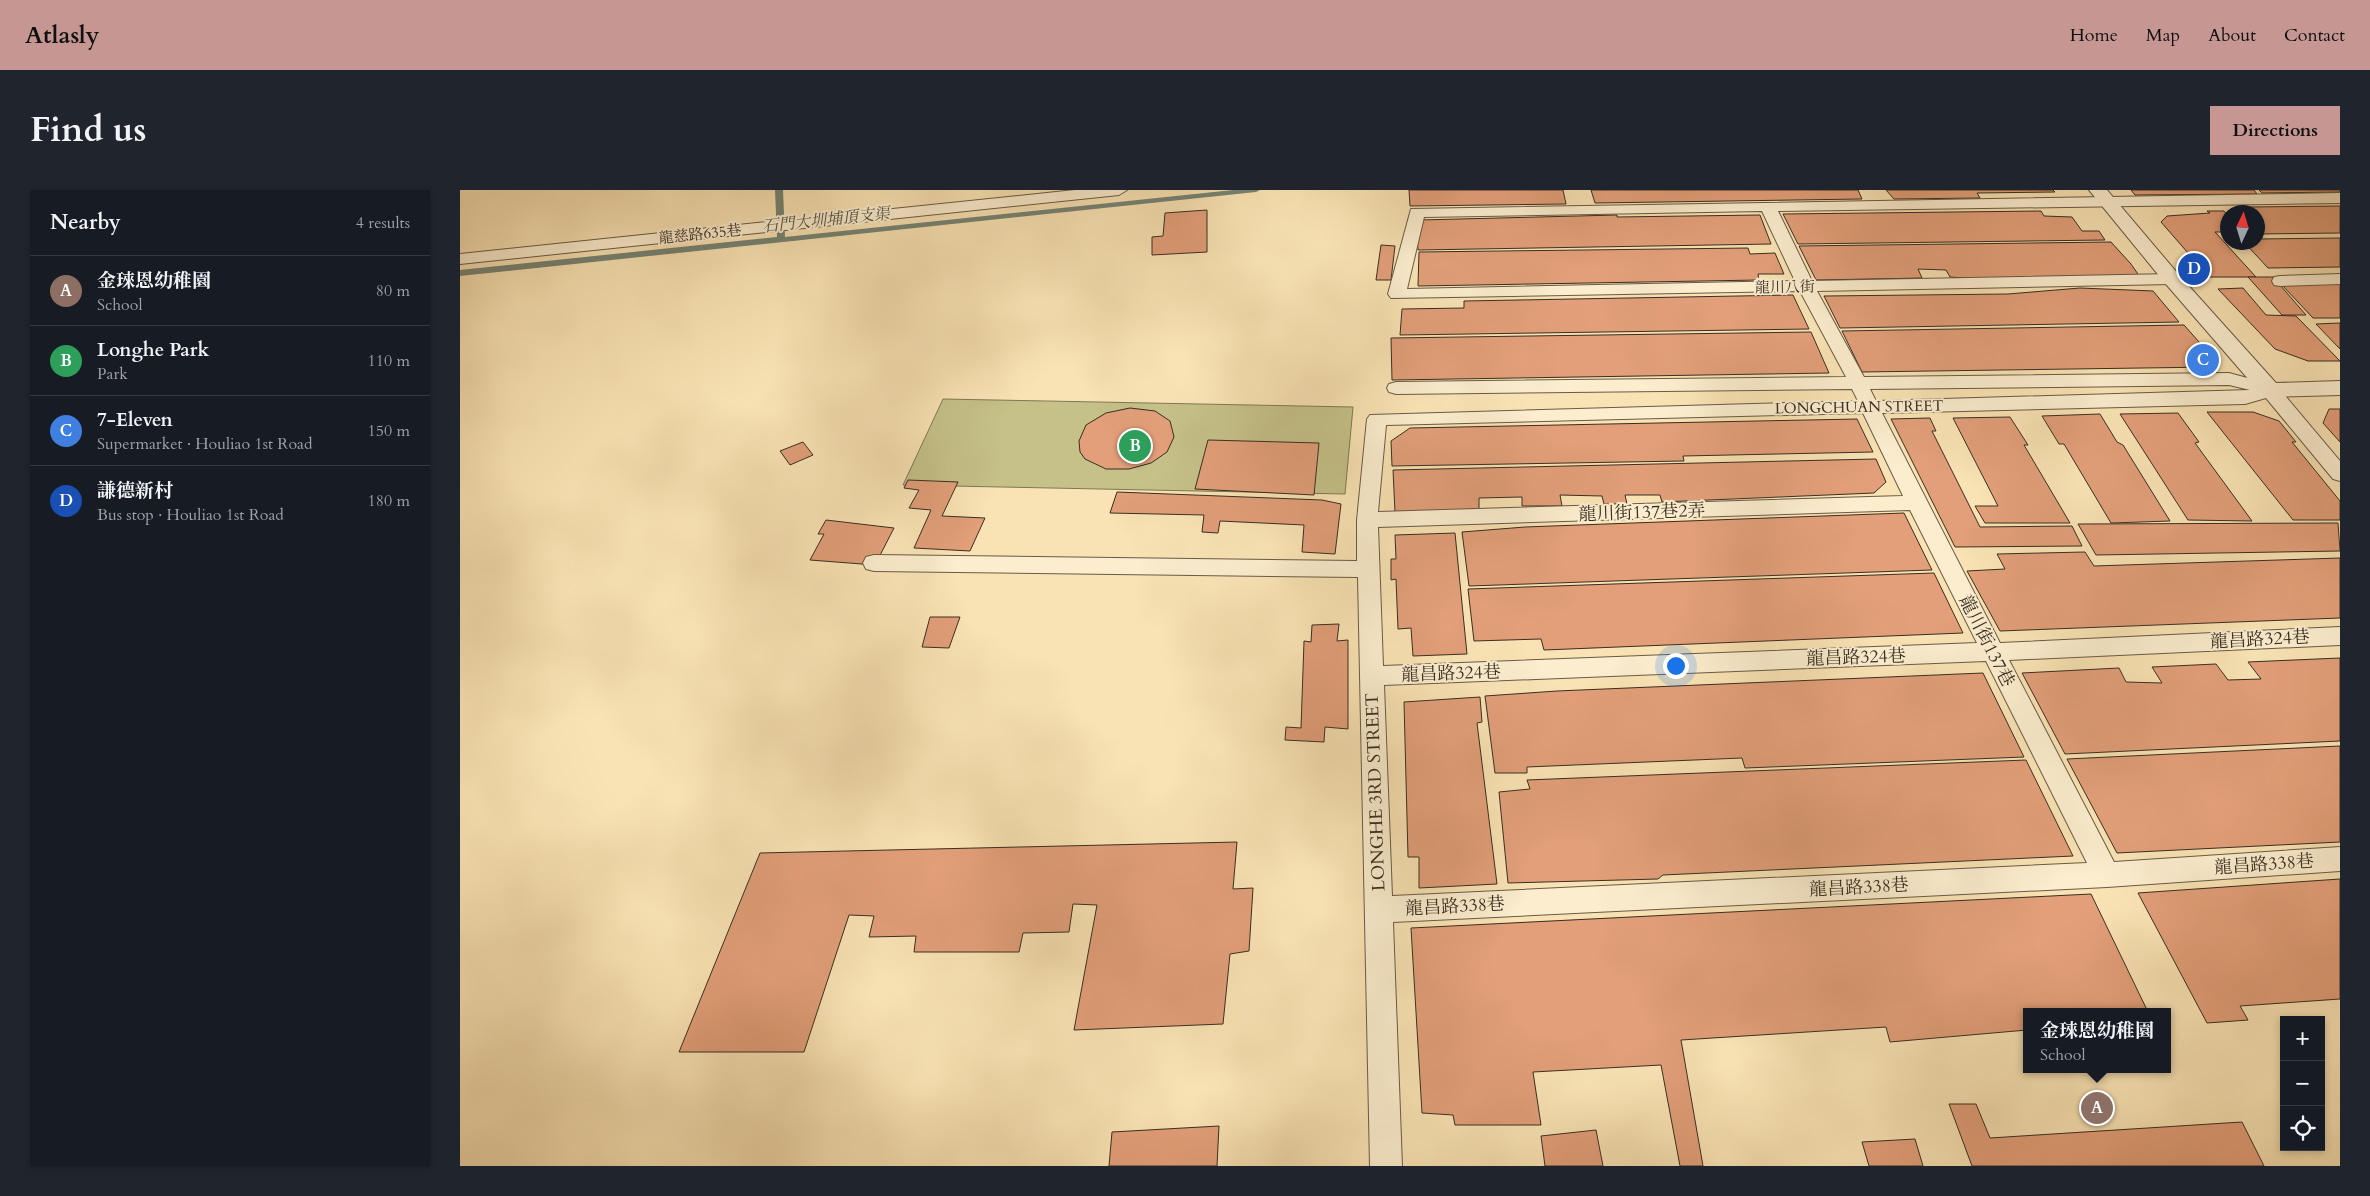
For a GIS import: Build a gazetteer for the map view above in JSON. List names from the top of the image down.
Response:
{
  "streets": {
    "street": ["LONGCHUAN STREET"],
    "lane": [
      "龍慈路635巷",
      "龍川八街",
      "龍川街137巷2弄",
      "龍昌路324巷",
      "龍川街137巷",
      "LONGHE 3RD STREET",
      "龍昌路338巷"
    ]
  },
  "crossings": [
    ["龍川八街", "龍川街137巷"],
    ["LONGCHUAN STREET", "龍川街137巷"],
    ["LONGCHUAN STREET", "LONGHE 3RD STREET"],
    ["龍川街137巷2弄", "龍川街137巷"],
    ["龍川街137巷2弄", "LONGHE 3RD STREET"],
    ["龍昌路324巷", "龍川街137巷"],
    ["龍昌路324巷", "LONGHE 3RD STREET"],
    ["龍川街137巷", "龍昌路338巷"],
    ["LONGHE 3RD STREET", "龍昌路338巷"]
  ],
  "water": ["石門大圳埔頂支渠"],
  "north": "top",
  "page": {
    "header": "Atlasly",
    "nav": [
      "Home",
      "Map",
      "About",
      "Contact"
    ],
    "title": "Find us",
    "buttons": "Directions",
    "heading": ["Nearby", "4 results"],
    "pins": [
      "D",
      "C",
      "B",
      "A"
    ],
    "list": [
      {
        "mark": "A",
        "name": "金琜恩幼稚園",
        "note": "School",
        "value": "80 m"
      },
      {
        "mark": "B",
        "name": "Longhe Park",
        "note": "Park",
        "value": "110 m"
      },
      {
        "mark": "C",
        "name": "7-Eleven",
        "note": "Supermarket · Houliao 1st Road",
        "value": "150 m"
      },
      {
        "mark": "D",
        "name": "謙德新村",
        "note": "Bus stop · Houliao 1st Road",
        "value": "180 m"
      }
    ],
    "popup": ["金琜恩幼稚園", "School"],
    "map_buttons": ["+", "−"]
  }
}
